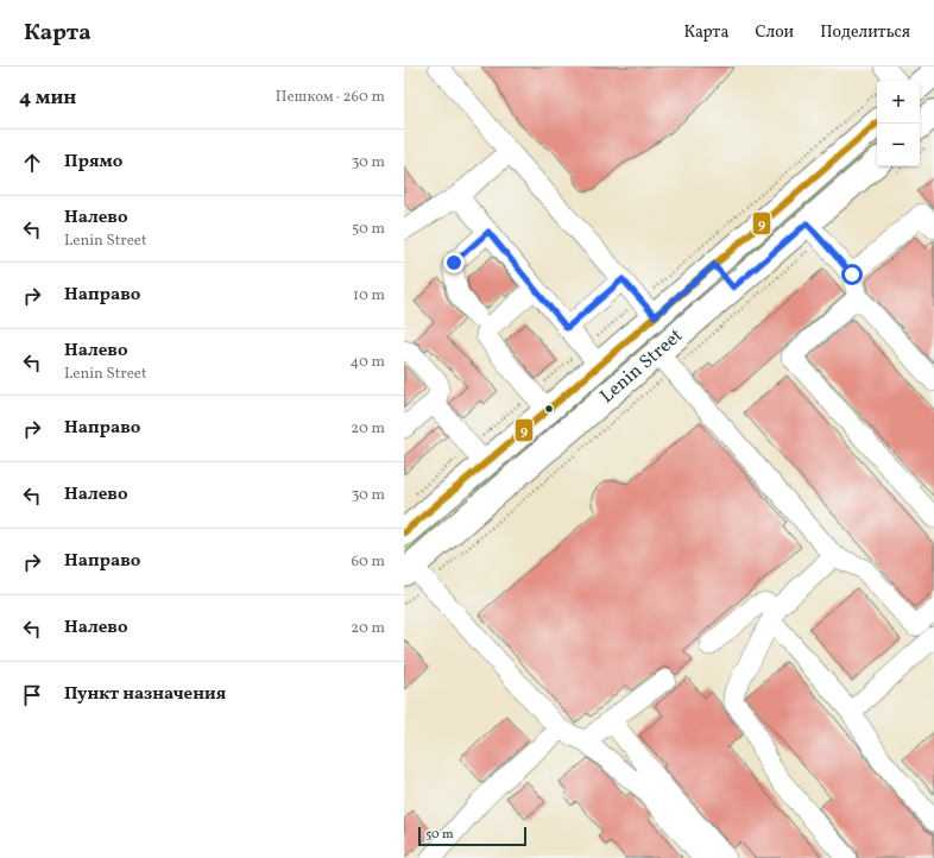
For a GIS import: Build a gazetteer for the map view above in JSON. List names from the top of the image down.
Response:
{
  "streets": {
    "main road": ["Lenin Street"]
  },
  "lines": ["transit line 9"],
  "scale_bar": "50 m",
  "page": {
    "header": "Карта",
    "nav": ["Карта", "Слои", "Поделиться"],
    "heading": ["4 мин", "Пешком · 260 m"],
    "map_buttons": ["+", "−"],
    "list": [
      ["Прямо", "30 m"],
      ["Налево", "Lenin Street", "50 m"],
      ["Направо", "10 m"],
      ["Налево", "Lenin Street", "40 m"],
      ["Направо", "20 m"],
      ["Налево", "30 m"],
      ["Направо", "60 m"],
      ["Налево", "20 m"],
      "Пункт назначения"
    ],
    "scale": "50 m"
  }
}
